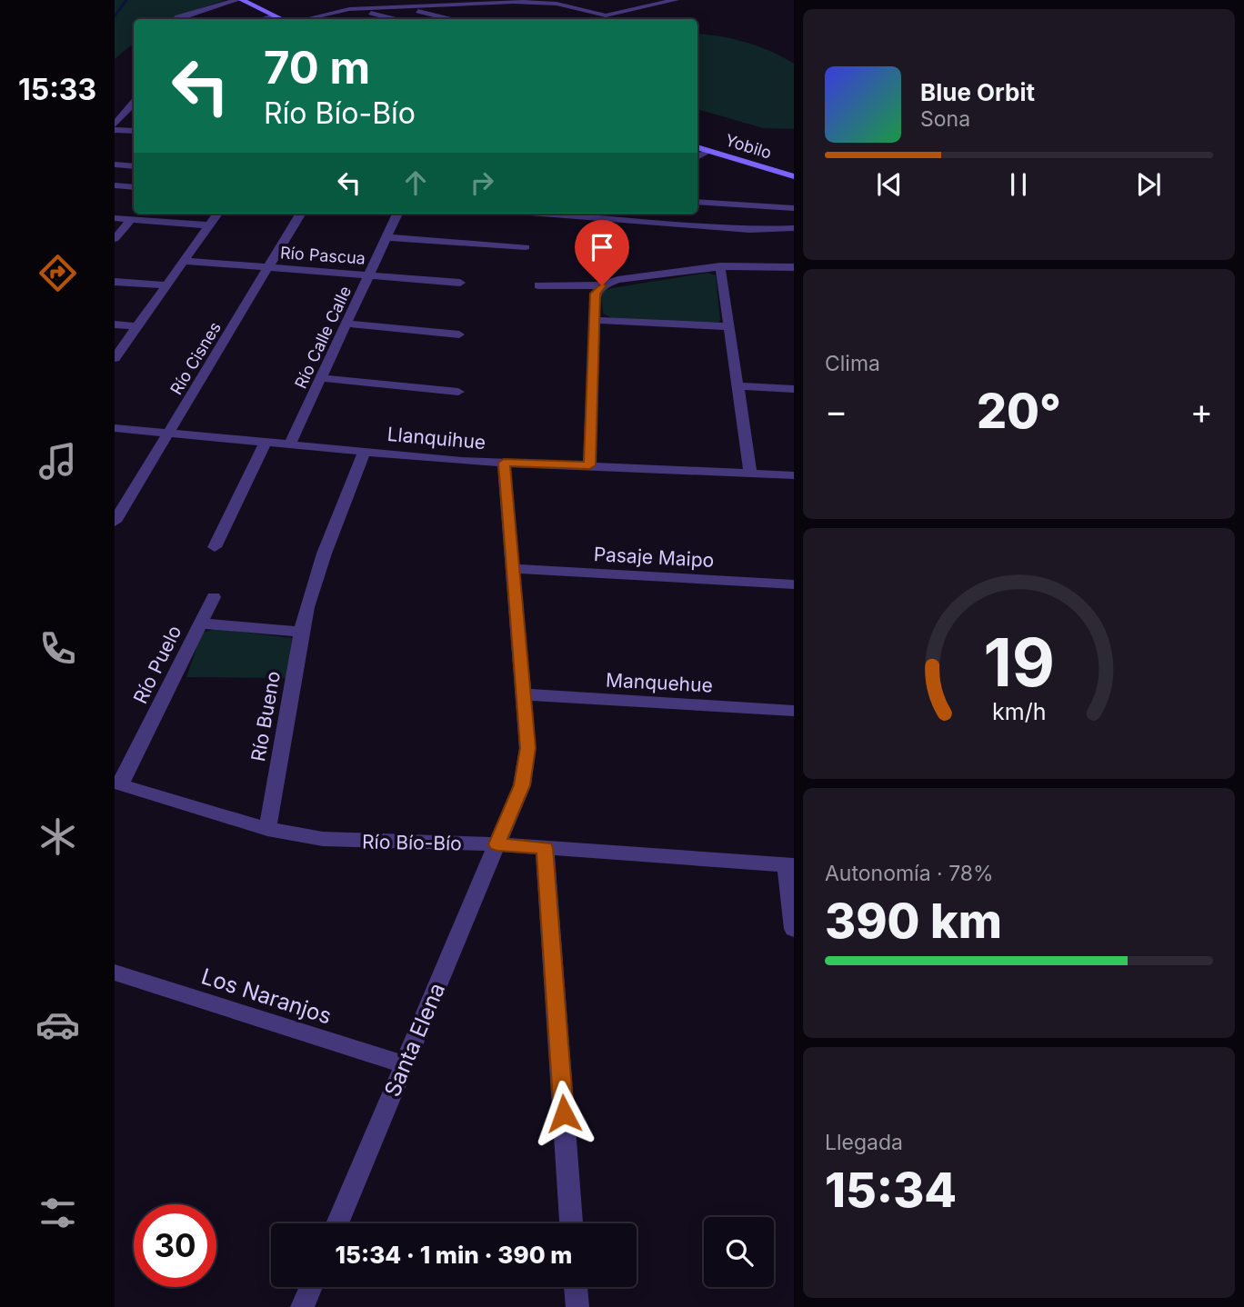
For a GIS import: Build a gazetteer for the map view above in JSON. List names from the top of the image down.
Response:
{
  "streets": {
    "main road": ["Yobilo"],
    "street": [
      "Río Pascua",
      "Río Calle Calle",
      "Río Cisnes",
      "Llanquihue",
      "Pasaje Maipo",
      "Río Puelo",
      "Manquehue",
      "Río Bueno",
      "Río Bío-Bío",
      "Los Naranjos",
      "Santa Elena"
    ]
  },
  "crossings": [
    ["Río Pascua", "Río Calle Calle"],
    ["Río Pascua", "Río Cisnes"],
    ["Río Calle Calle", "Llanquihue"],
    ["Río Cisnes", "Llanquihue"],
    ["Llanquihue", "Río Bueno"],
    ["Llanquihue", "Santa Elena"],
    ["Pasaje Maipo", "Santa Elena"],
    ["Río Puelo", "Río Bío-Bío"],
    ["Manquehue", "Santa Elena"],
    ["Río Bueno", "Río Bío-Bío"],
    ["Río Bío-Bío", "Santa Elena"],
    ["Los Naranjos", "Santa Elena"]
  ],
  "page": {
    "tabs": "15:33",
    "turn": ["70 m", "Río Bío-Bío"],
    "song": ["Blue Orbit", "Sona"],
    "tile": [
      "Clima",
      ["Autonomía · 78%", "390 km"],
      ["Llegada", "15:34"]
    ],
    "heat": ["−", "20°", "+"],
    "limit": "30",
    "trip": "15:34 · 1 min · 390 m",
    "gauge": ["19", "km/h"]
  }
}
